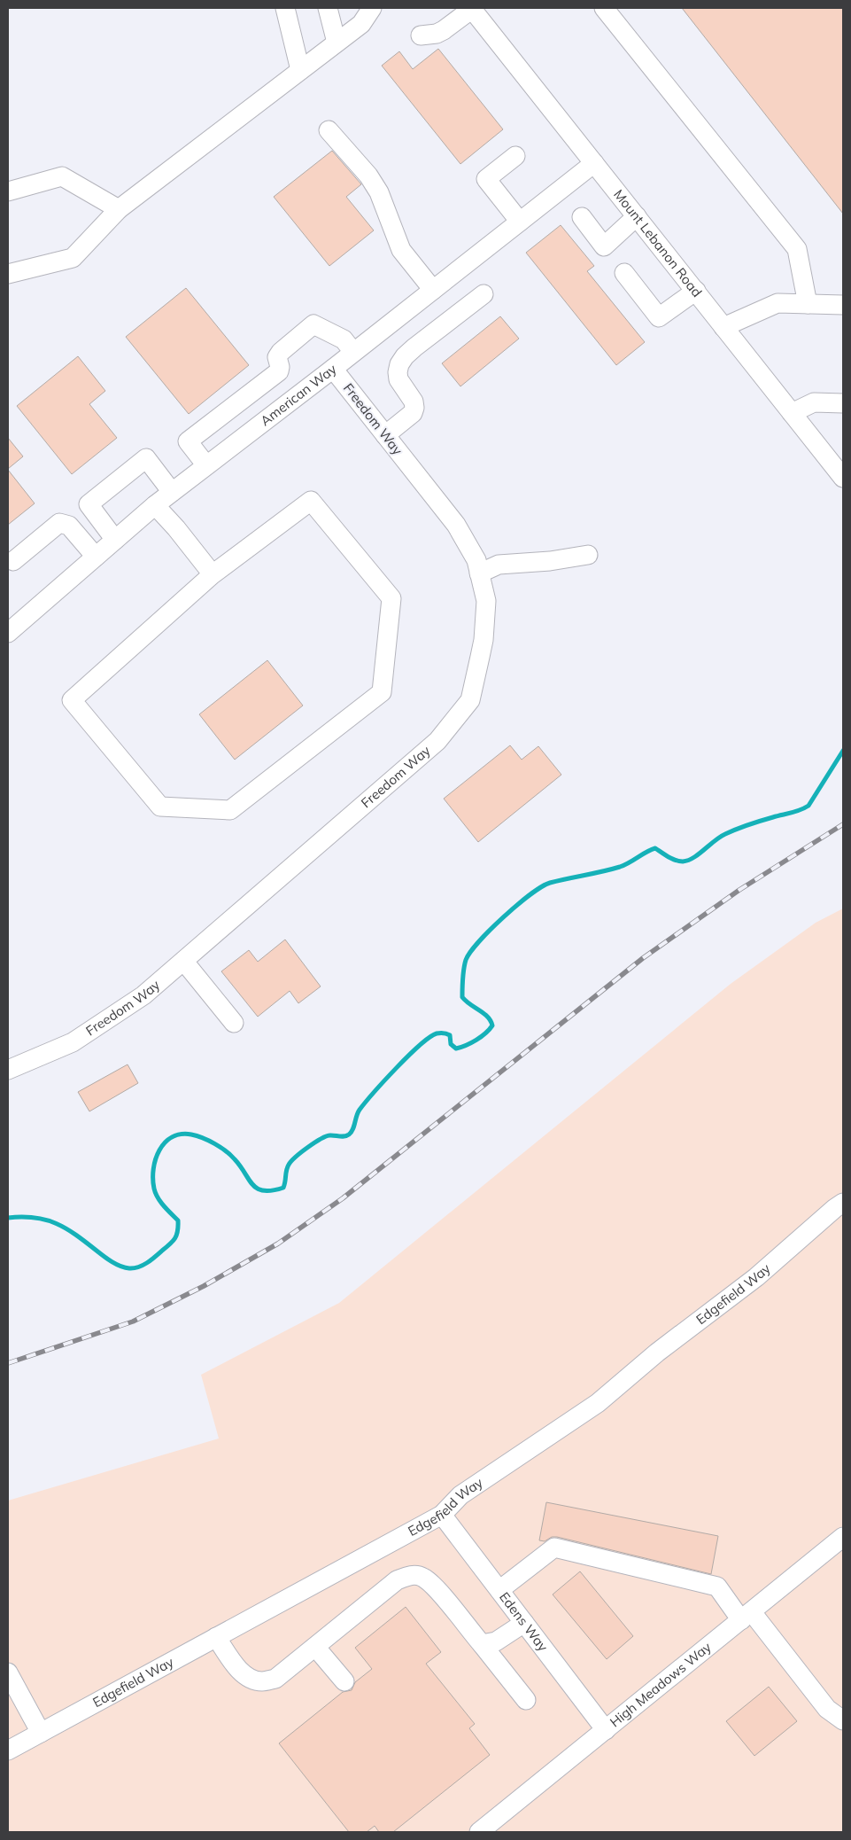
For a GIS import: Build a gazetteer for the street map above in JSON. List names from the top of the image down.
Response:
{
  "streets": {
    "street": [
      "Mount Lebanon Road",
      "American Way",
      "Freedom Way",
      "Edgefield Way",
      "Edens Way",
      "High Meadows Way"
    ]
  },
  "crossings": [
    ["Mount Lebanon Road", "American Way"],
    ["American Way", "Freedom Way"],
    ["Edgefield Way", "Edens Way"],
    ["Edens Way", "High Meadows Way"]
  ]
}
